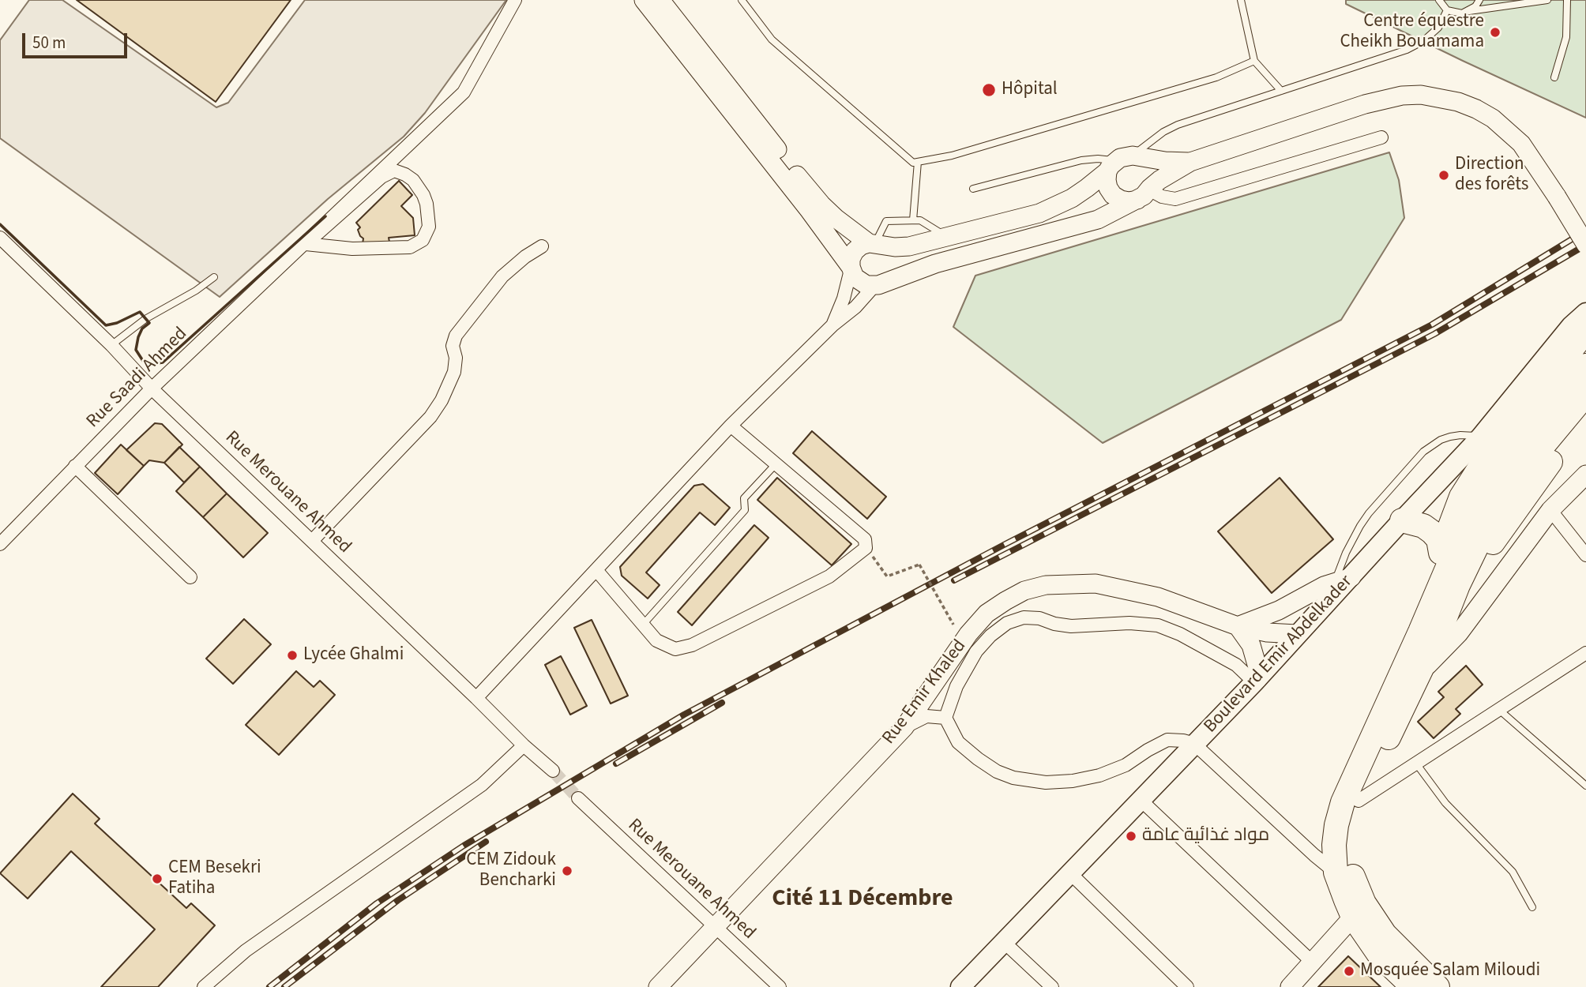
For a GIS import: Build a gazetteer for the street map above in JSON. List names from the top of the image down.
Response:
{
  "streets": {
    "main road": ["Boulevard Emir Abdelkader"],
    "street": ["Rue Saadi Ahmed", "Rue Merouane Ahmed", "Rue Emir Khaled"]
  },
  "crossings": [
    ["Rue Saadi Ahmed", "Rue Merouane Ahmed"],
    ["Rue Merouane Ahmed", "Rue Emir Khaled"],
    ["Boulevard Emir Abdelkader", "Rue Emir Khaled"]
  ],
  "districts": ["Cité 11 Décembre"],
  "places": [
    "Centre équestre Cheikh Bouamama",
    "Hôpital",
    "Direction des forêts",
    "Lycée Ghalmi",
    "مواد غذائية عامة",
    "CEM Zidouk Bencharki",
    "CEM Besekri Fatiha",
    "Mosquée Salam Miloudi"
  ],
  "scale_bar": "50 m"
}
